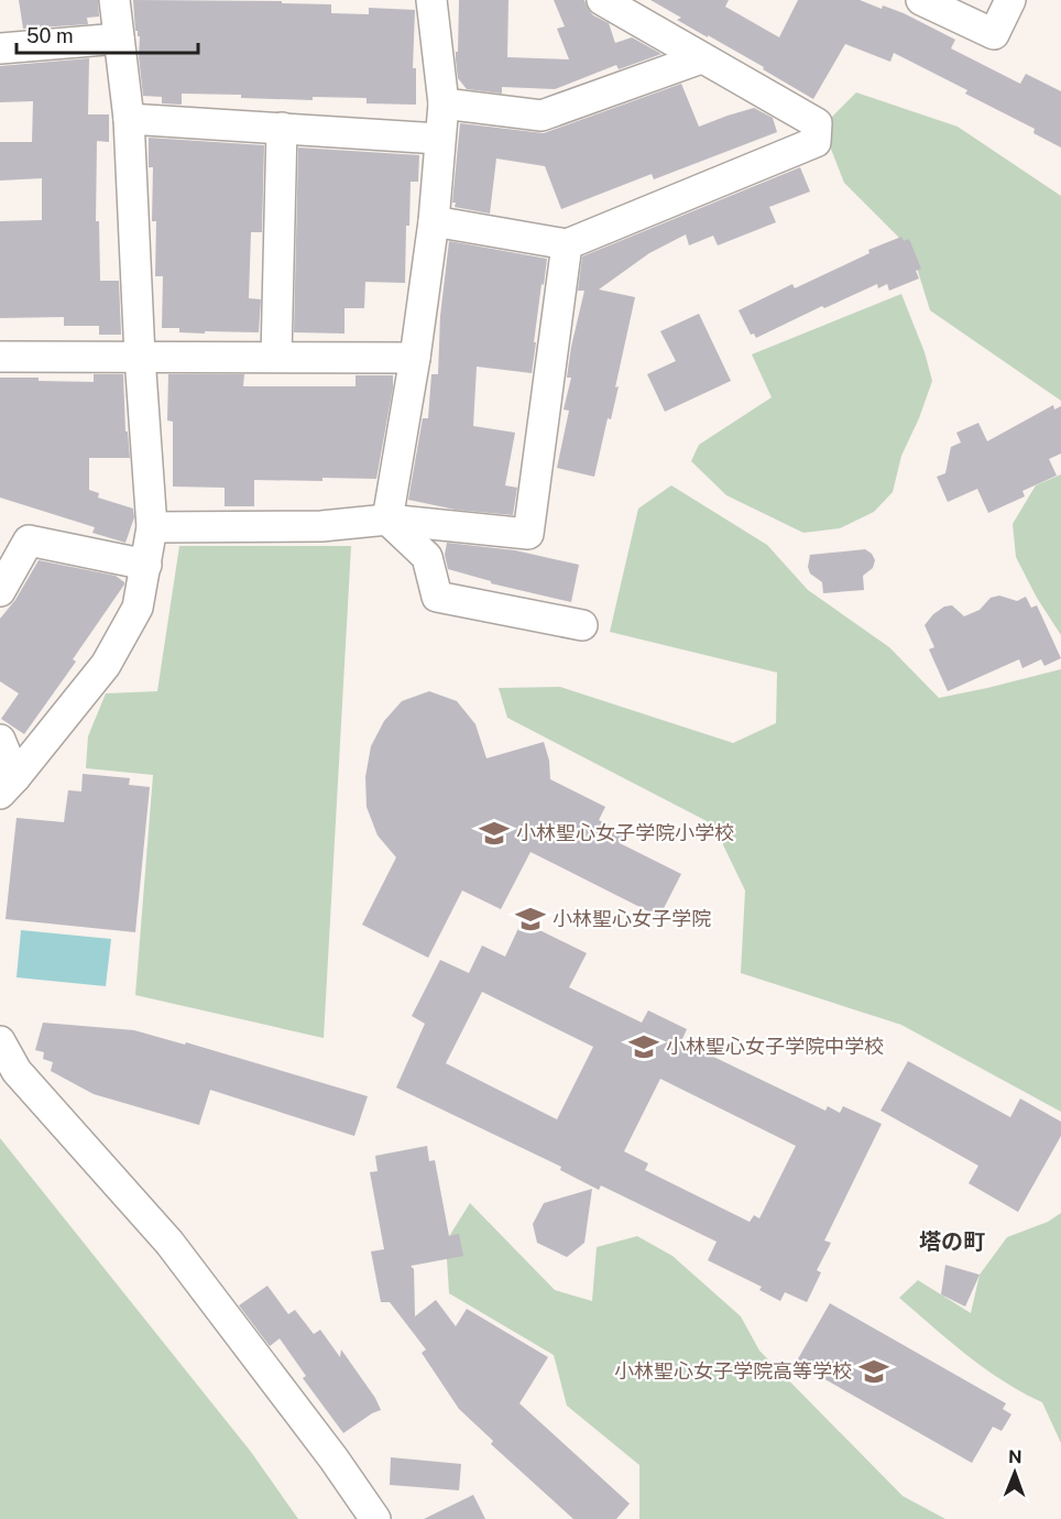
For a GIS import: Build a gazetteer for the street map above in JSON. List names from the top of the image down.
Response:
{
  "districts": ["塔の町"],
  "places": {
    "school or university": [
      "小林聖心女子学院小学校",
      "小林聖心女子学院",
      "小林聖心女子学院中学校",
      "小林聖心女子学院高等学校"
    ]
  },
  "scale_bar": "50 m",
  "north": "top"
}
